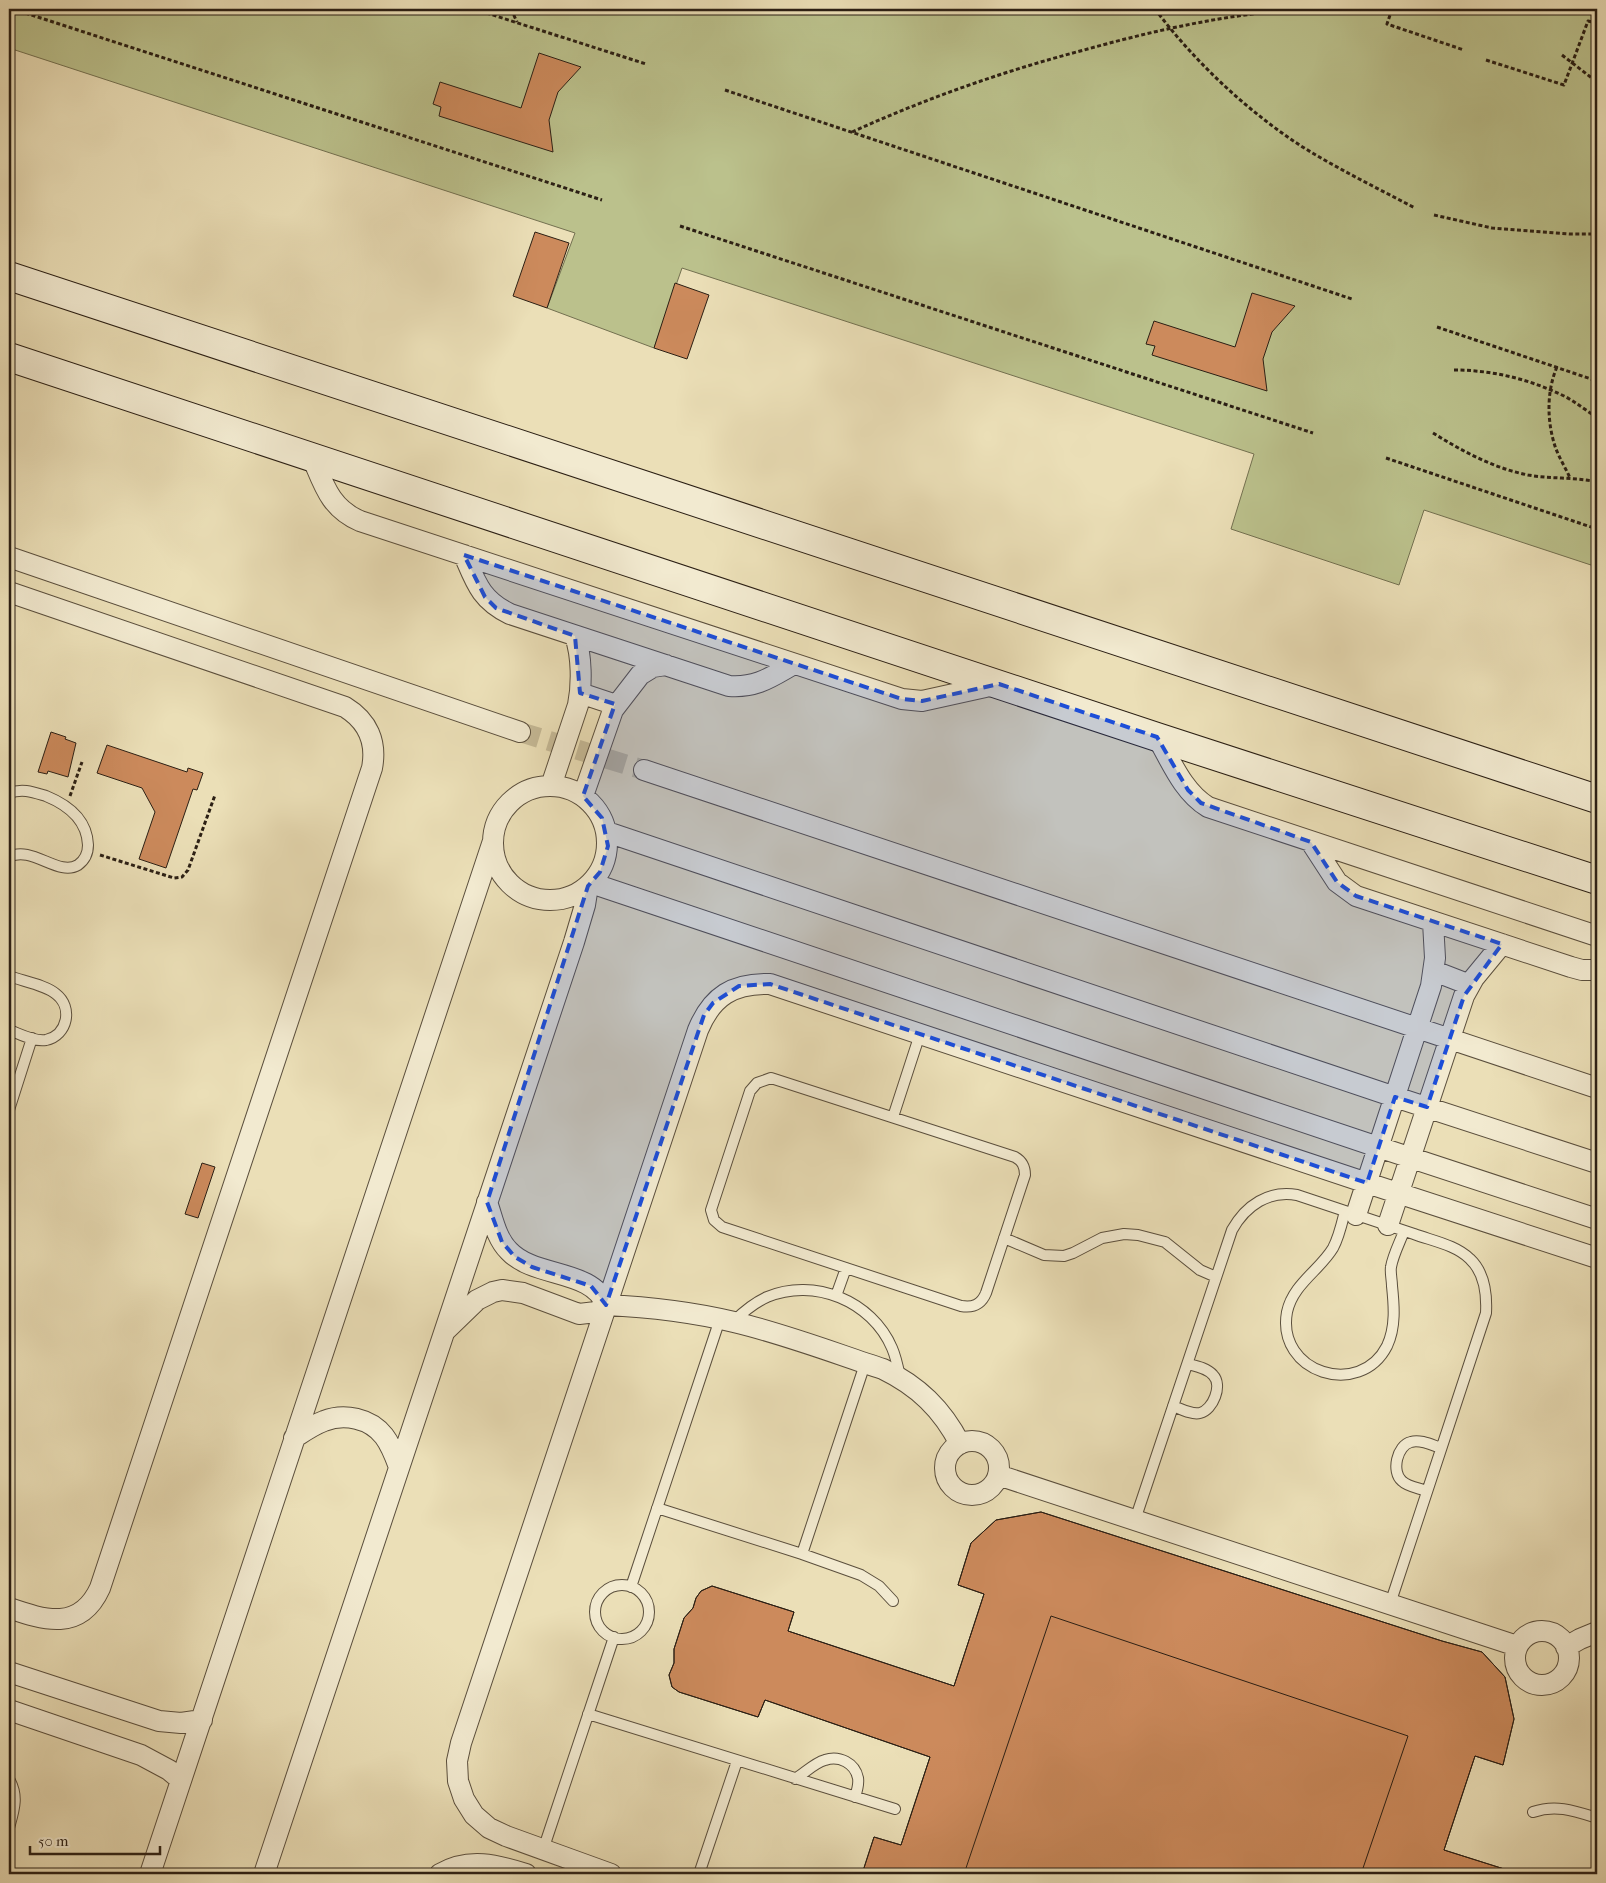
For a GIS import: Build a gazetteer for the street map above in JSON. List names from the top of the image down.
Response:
{
  "scale_bar": "50 m"
}
